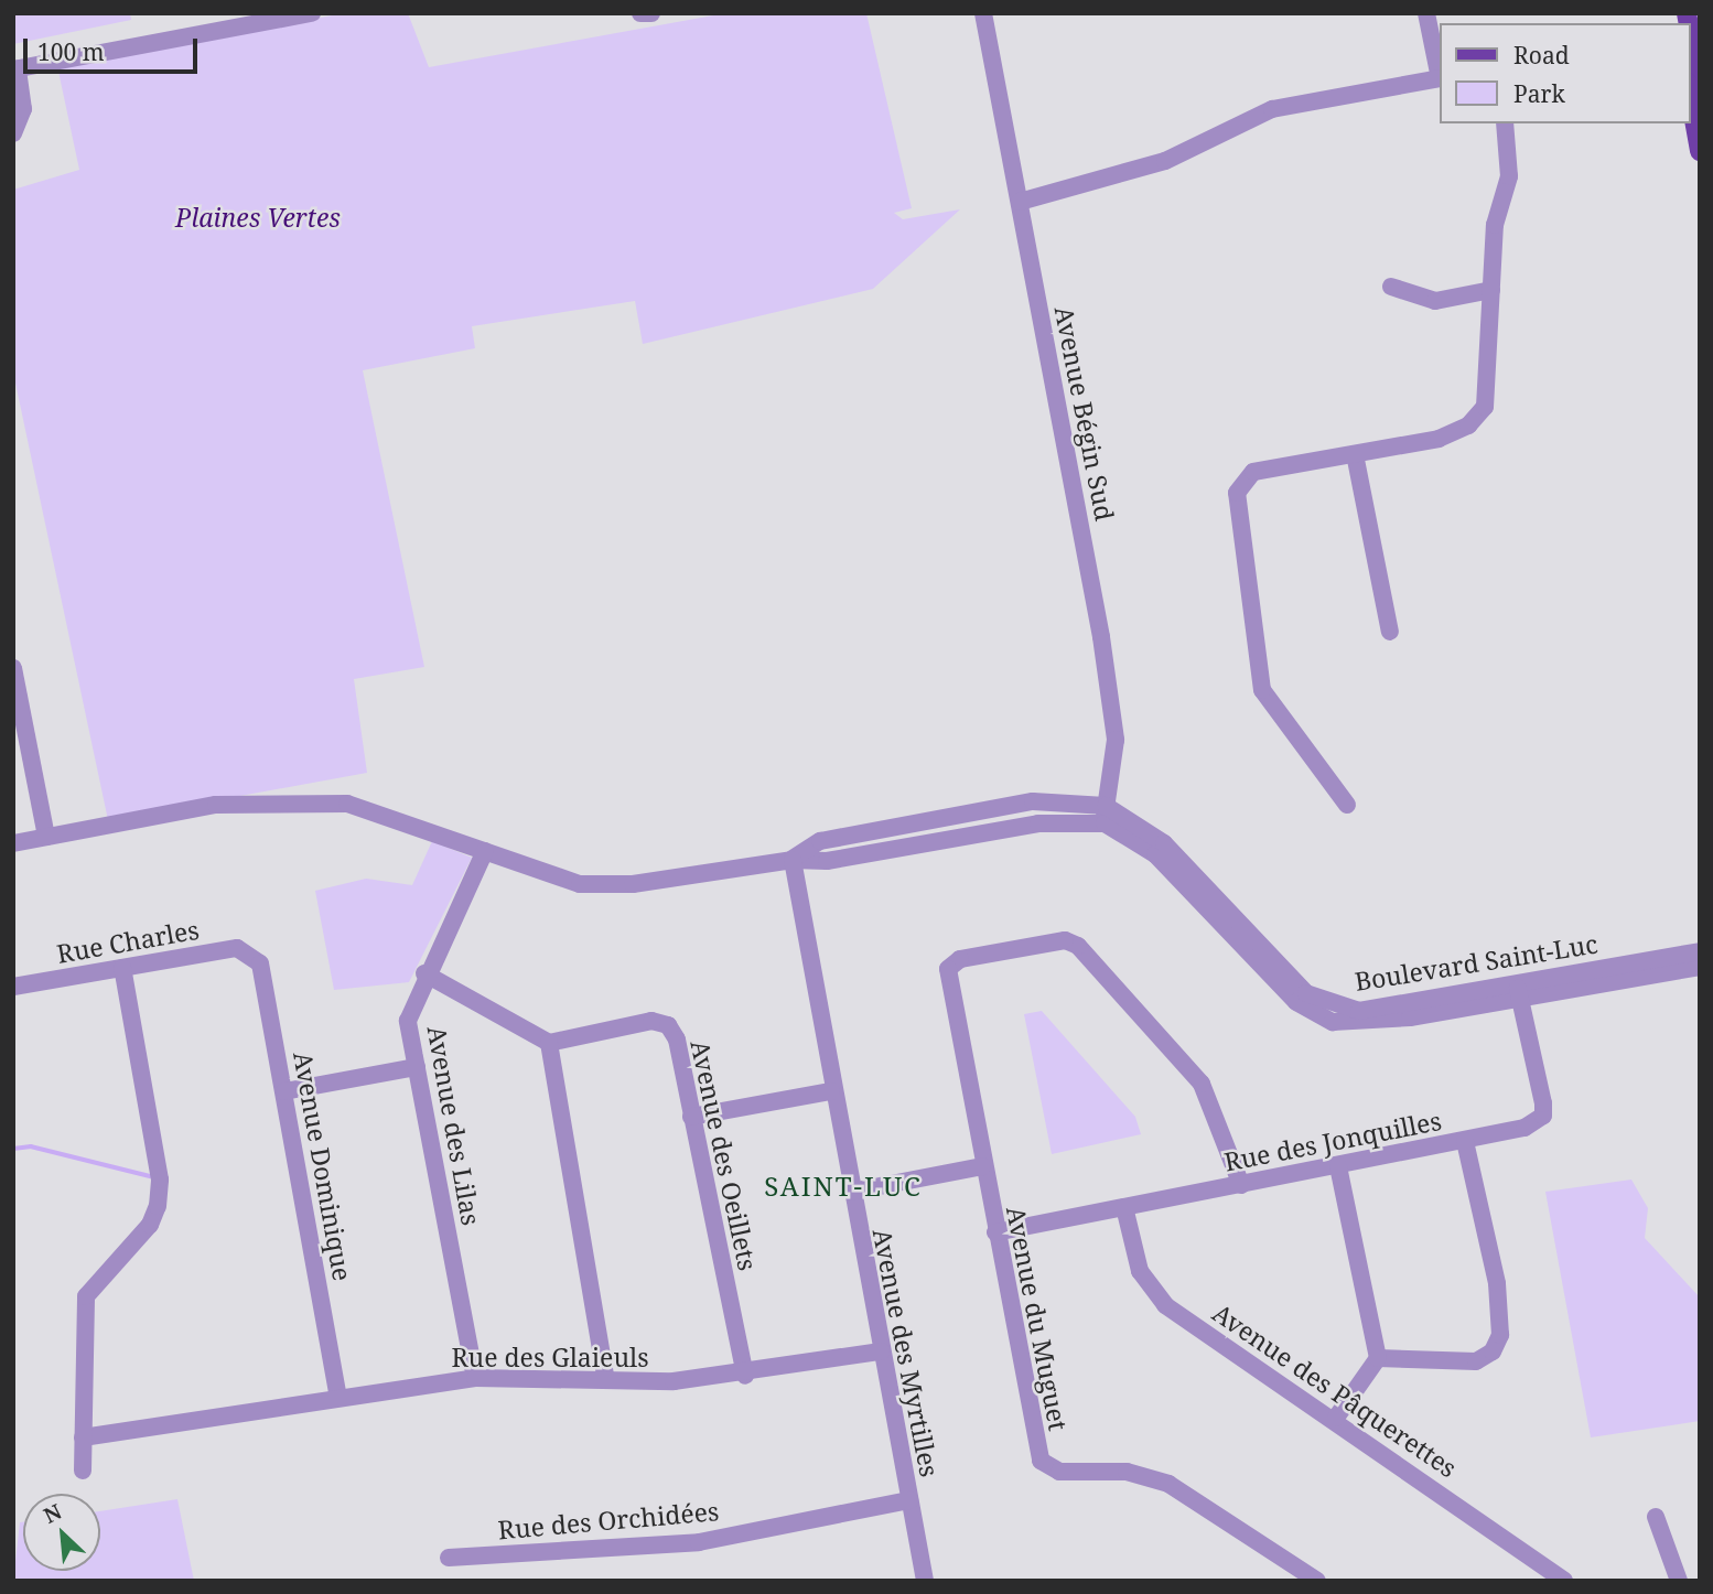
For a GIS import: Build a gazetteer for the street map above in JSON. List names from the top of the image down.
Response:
{
  "streets": {
    "street": [
      "Avenue Bégin Sud",
      "Rue Charles",
      "Boulevard Saint-Luc",
      "Avenue des Lilas",
      "Rue des Jonquilles",
      "Avenue des Oeillets",
      "Avenue Dominique",
      "Avenue du Muguet",
      "Avenue des Myrtilles",
      "Rue des Glaieuls",
      "Avenue des Pâquerettes",
      "Rue des Orchidées"
    ]
  },
  "crossings": [
    ["Avenue Bégin Sud", "Boulevard Saint-Luc"],
    ["Rue Charles", "Avenue Dominique"],
    ["Boulevard Saint-Luc", "Avenue des Lilas"],
    ["Boulevard Saint-Luc", "Rue des Jonquilles"],
    ["Boulevard Saint-Luc", "Avenue des Myrtilles"],
    ["Avenue des Lilas", "Rue des Glaieuls"],
    ["Rue des Jonquilles", "Avenue du Muguet"],
    ["Rue des Jonquilles", "Avenue des Pâquerettes"],
    ["Avenue des Oeillets", "Rue des Glaieuls"],
    ["Avenue Dominique", "Rue des Glaieuls"],
    ["Avenue des Myrtilles", "Rue des Glaieuls"],
    ["Avenue des Myrtilles", "Rue des Orchidées"]
  ],
  "districts": ["SAINT-LUC"],
  "parks": ["Plaines Vertes"],
  "legend": ["Road", "Park"],
  "scale_bar": "100 m",
  "north": "top left"
}
